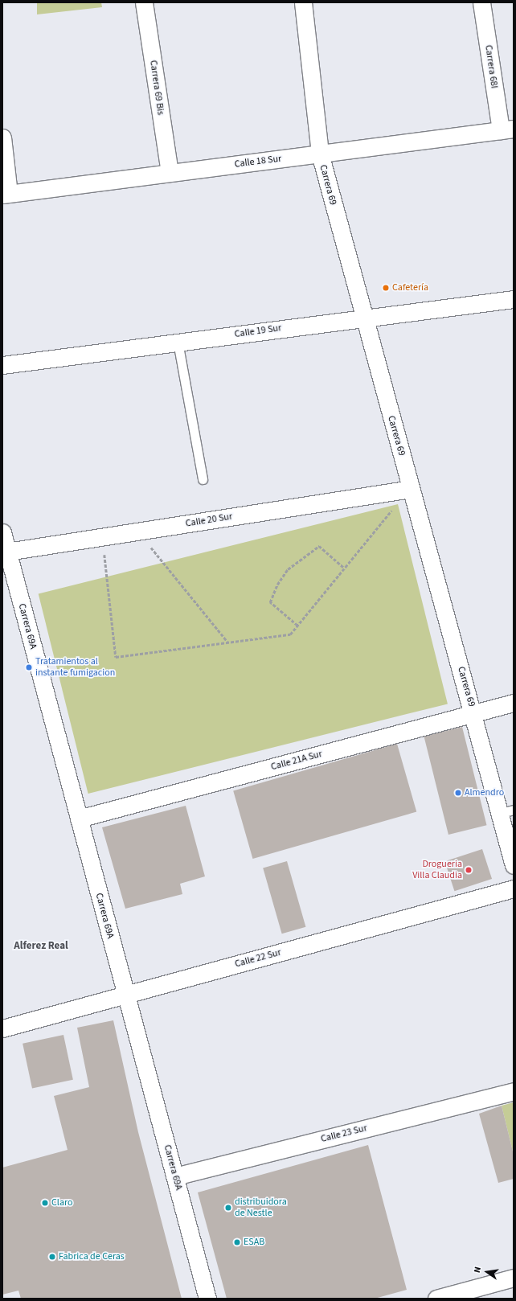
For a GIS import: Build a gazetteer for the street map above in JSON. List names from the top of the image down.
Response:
{
  "streets": {
    "street": [
      "Carrera 68I",
      "Carrera 69 Bis",
      "Calle 18 Sur",
      "Carrera 69",
      "Calle 19 Sur",
      "Calle 20 Sur",
      "Carrera 69A",
      "Calle 21A Sur",
      "Calle 22 Sur",
      "Calle 23 Sur"
    ]
  },
  "crossings": [
    ["Carrera 68I", "Calle 18 Sur"],
    ["Carrera 69 Bis", "Calle 18 Sur"],
    ["Calle 18 Sur", "Carrera 69"],
    ["Carrera 69", "Calle 19 Sur"],
    ["Carrera 69", "Calle 20 Sur"],
    ["Carrera 69", "Calle 21A Sur"],
    ["Calle 20 Sur", "Carrera 69A"],
    ["Carrera 69A", "Calle 21A Sur"],
    ["Carrera 69A", "Calle 22 Sur"],
    ["Carrera 69A", "Calle 23 Sur"]
  ],
  "districts": ["Alferez Real"],
  "places": [
    "Cafetería",
    "Tratamientos al instante fumigacion",
    "Almendro",
    "Drogueria Villa Claudia",
    "Claro",
    "distribuidora de Nestle",
    "ESAB",
    "Fabrica de Ceras"
  ],
  "north": "left"
}
